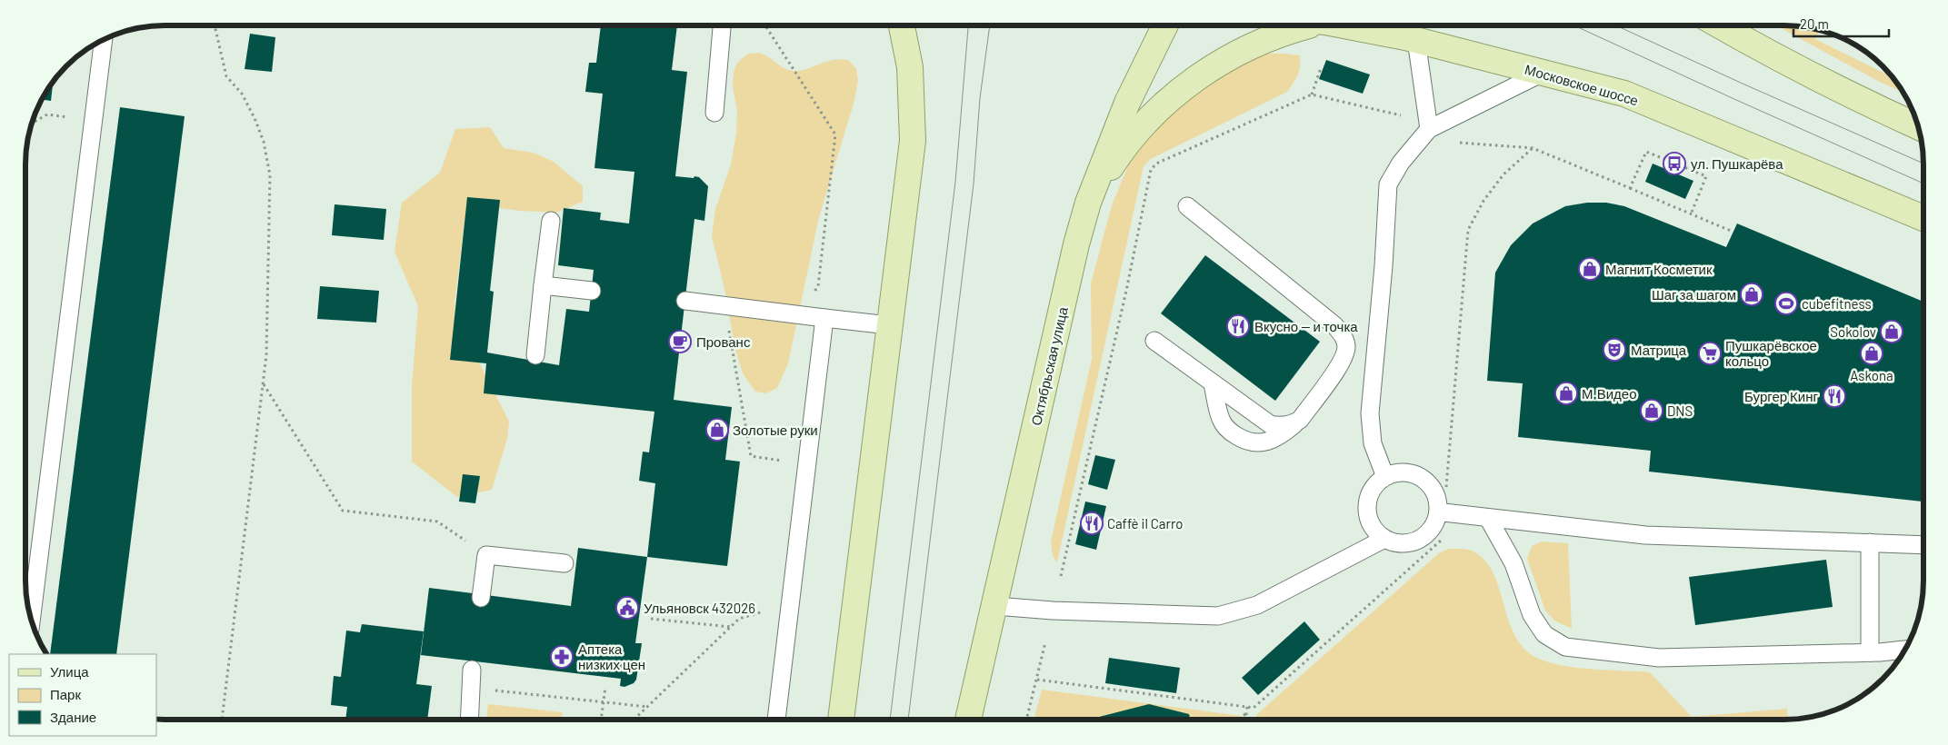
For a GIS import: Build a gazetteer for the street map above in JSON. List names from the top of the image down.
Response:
{
  "streets": {
    "main road": ["Московское шоссе", "Октябрьская улица"]
  },
  "places": {
    "bus stop": ["ул. Пушкарёва"],
    "shop": [
      "Магнит Косметик",
      "Шаг за шагом",
      "Sokolov",
      "Askona",
      "М.Видео",
      "DNS",
      "Золотые руки"
    ],
    "sports": ["cubefitness"],
    "restaurant": ["Вкусно — и точка", "Бургер Кинг", "Caffè il Carro"],
    "cafe": ["Прованс"],
    "theatre": ["Матрица"],
    "supermarket": ["Пушкарёвское кольцо"],
    "public building": ["Ульяновск 432026"],
    "pharmacy": ["Аптека низких цен"]
  },
  "legend": ["Улица", "Парк", "Здание"],
  "scale_bar": "20 m"
}
